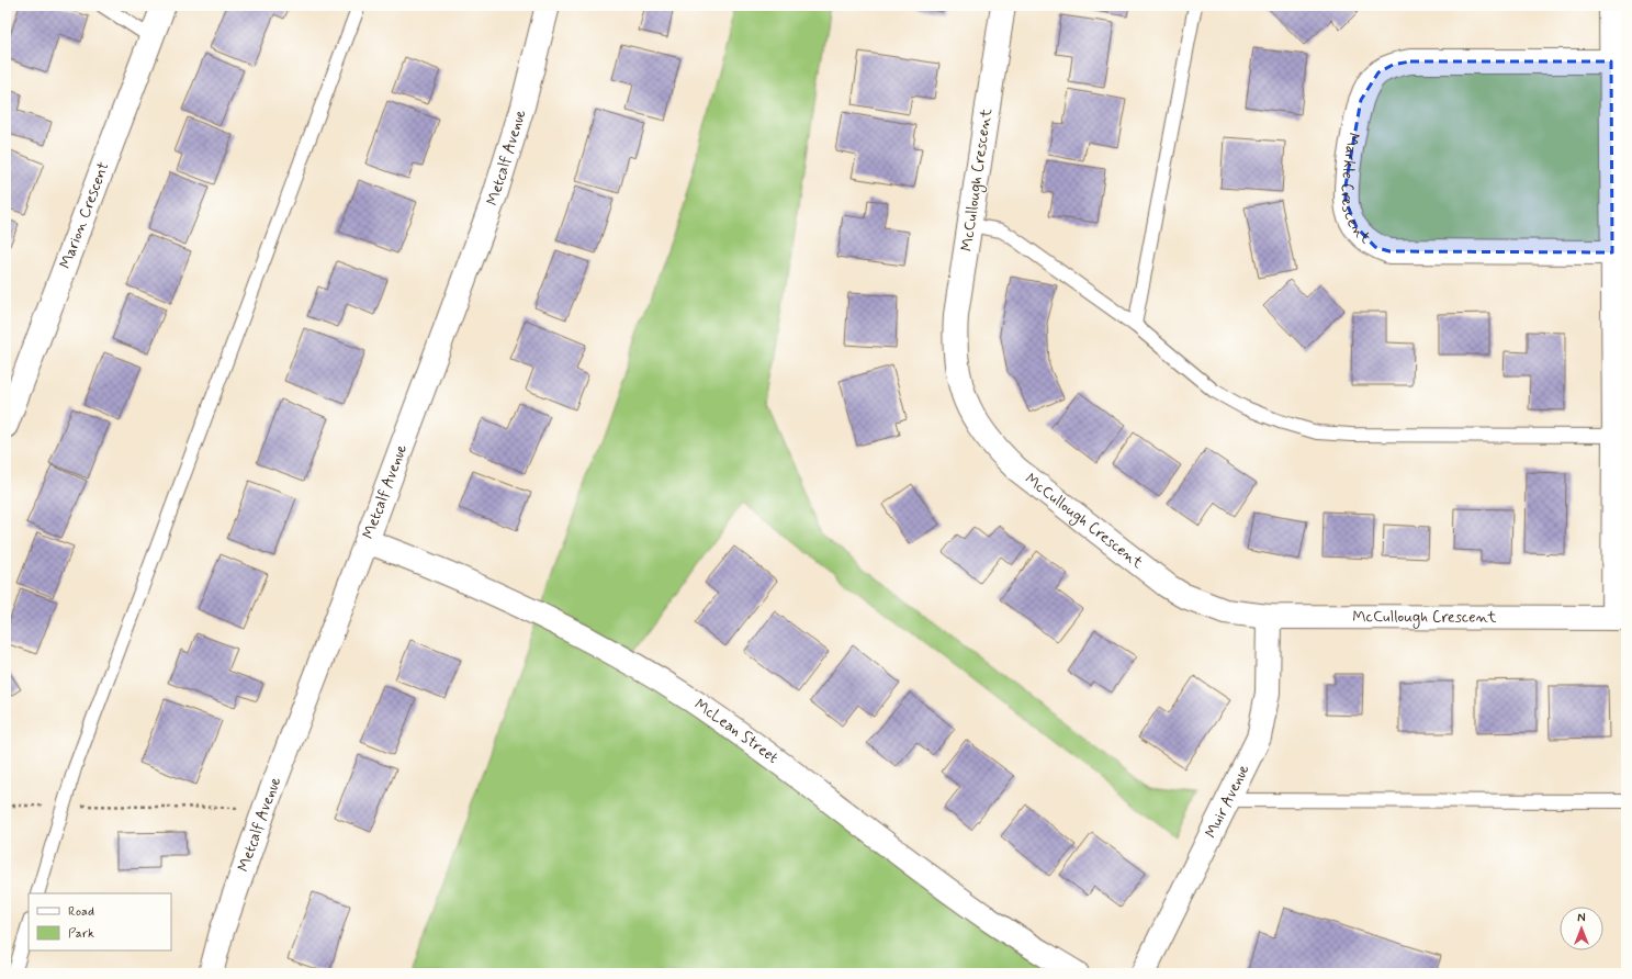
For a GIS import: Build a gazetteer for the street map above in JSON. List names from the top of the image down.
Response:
{
  "streets": {
    "street": [
      "Metcalf Avenue",
      "McCullough Crescent",
      "Markle Crescent",
      "Marion Crescent",
      "McLean Street",
      "Muir Avenue"
    ]
  },
  "crossings": [
    ["Metcalf Avenue", "McLean Street"],
    ["McCullough Crescent", "Muir Avenue"]
  ],
  "legend": ["Road", "Park"],
  "north": "top"
}
